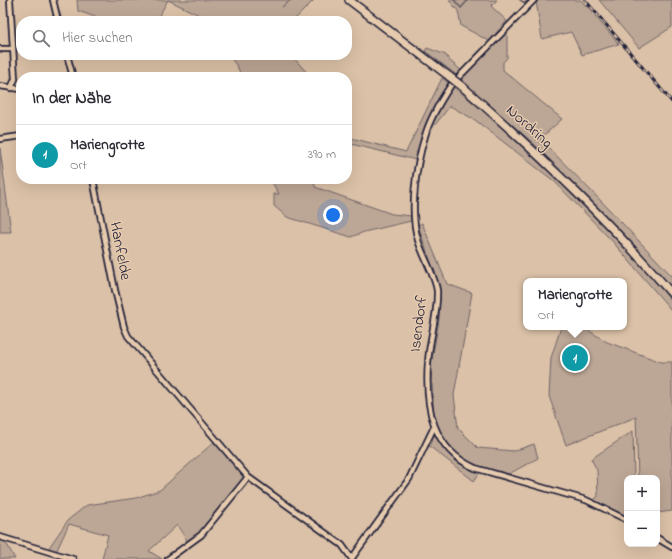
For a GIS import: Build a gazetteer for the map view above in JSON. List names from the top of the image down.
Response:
{
  "streets": {
    "main road": ["Nordring"],
    "street": ["Hanfelde", "Isendorf"]
  },
  "page": {
    "search": "Hier suchen",
    "heading": "In der Nähe",
    "list": [
      {
        "mark": "1",
        "name": "Mariengrotte",
        "note": "Ort",
        "value": "390 m"
      }
    ],
    "popup": ["Mariengrotte", "Ort"],
    "pins": "1",
    "map_buttons": ["+", "−"]
  }
}
